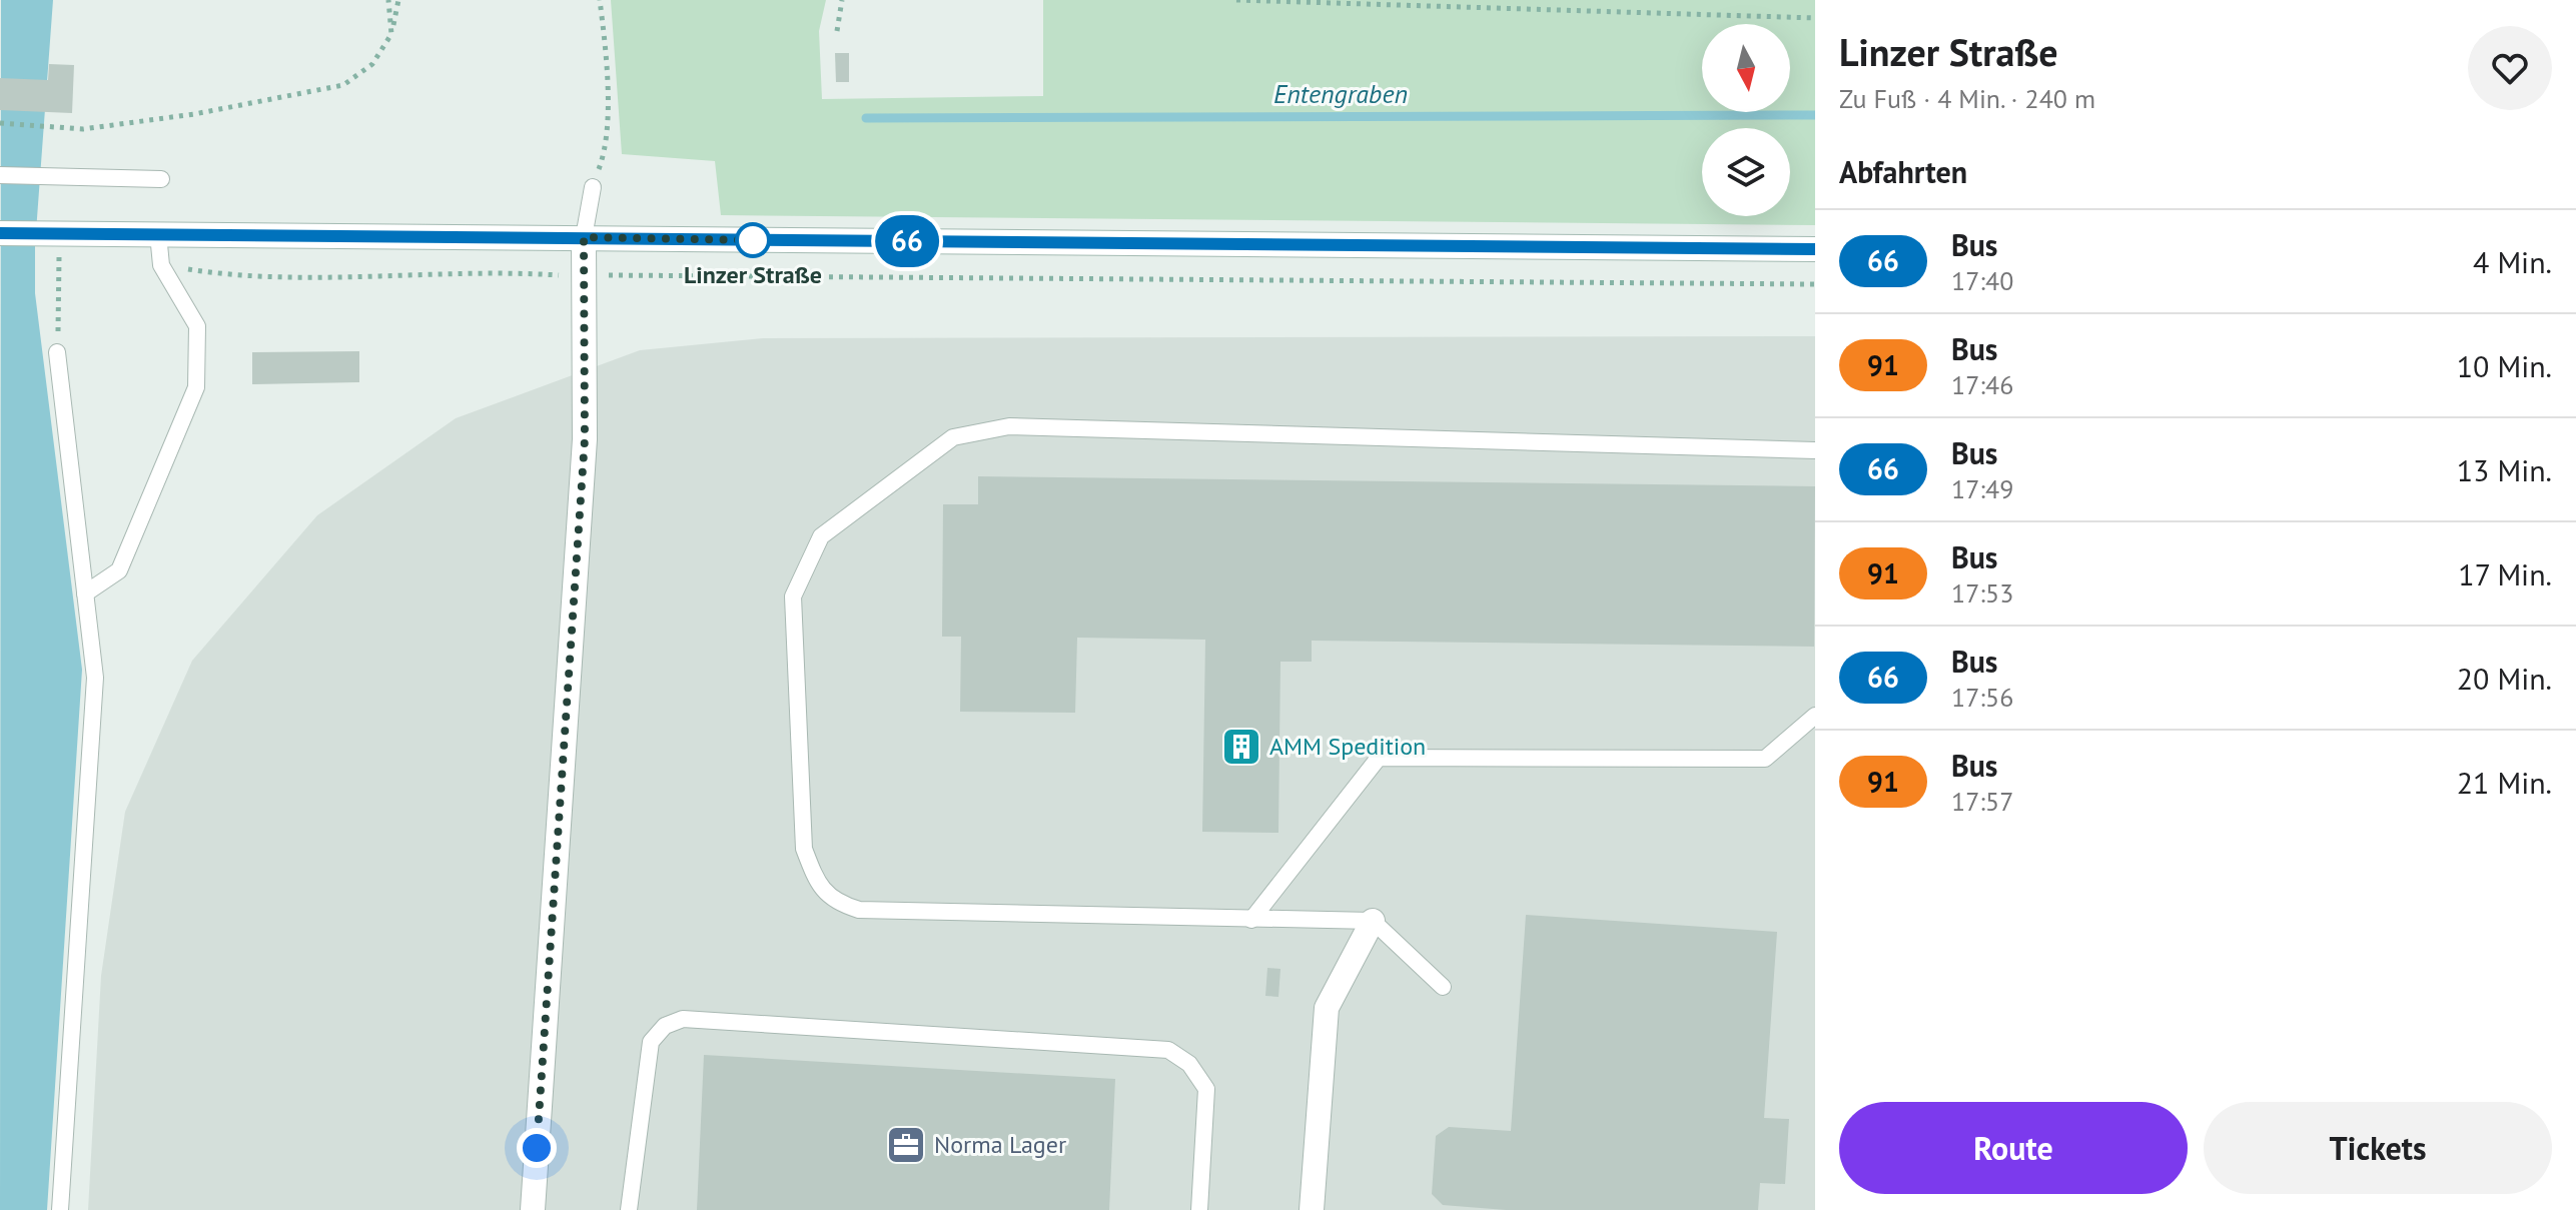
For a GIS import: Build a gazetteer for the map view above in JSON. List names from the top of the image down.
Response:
{
  "water": ["Entengraben"],
  "places": {
    "other": ["Linzer Straße"],
    "building": ["AMM Spedition"],
    "office": ["Norma Lager"]
  },
  "lines": ["bus line 66"],
  "north": "bottom",
  "page": {
    "on_map": "66",
    "heading": [
      ["Linzer Straße", "Zu Fuß · 4 Min. · 240 m"],
      "Abfahrten"
    ],
    "list": [
      {
        "mark": "66",
        "name": "Bus",
        "note": "17:40",
        "value": "4 Min."
      },
      {
        "mark": "91",
        "name": "Bus",
        "note": "17:46",
        "value": "10 Min."
      },
      {
        "mark": "66",
        "name": "Bus",
        "note": "17:49",
        "value": "13 Min."
      },
      {
        "mark": "91",
        "name": "Bus",
        "note": "17:53",
        "value": "17 Min."
      },
      {
        "mark": "66",
        "name": "Bus",
        "note": "17:56",
        "value": "20 Min."
      },
      {
        "mark": "91",
        "name": "Bus",
        "note": "17:57",
        "value": "21 Min."
      }
    ],
    "buttons": ["Route", "Tickets"]
  }
}
